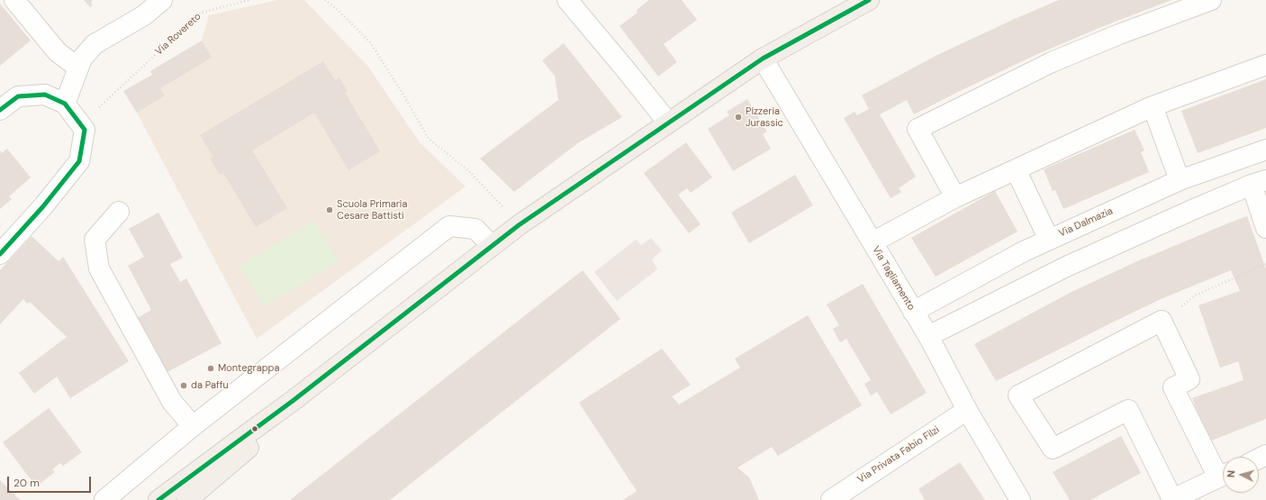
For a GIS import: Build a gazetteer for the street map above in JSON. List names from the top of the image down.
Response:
{
  "streets": {
    "street": ["Via Dalmazia", "Via Tagliamento", "Via Privata Fabio Filzi"],
    "path": ["Via Rovereto"]
  },
  "crossings": [
    ["Via Dalmazia", "Via Tagliamento"],
    ["Via Tagliamento", "Via Privata Fabio Filzi"]
  ],
  "places": [
    "Pizzeria Jurassic",
    "Scuola Primaria Cesare Battisti",
    "Montegrappa",
    "da Paffu"
  ],
  "scale_bar": "20 m",
  "north": "left"
}
